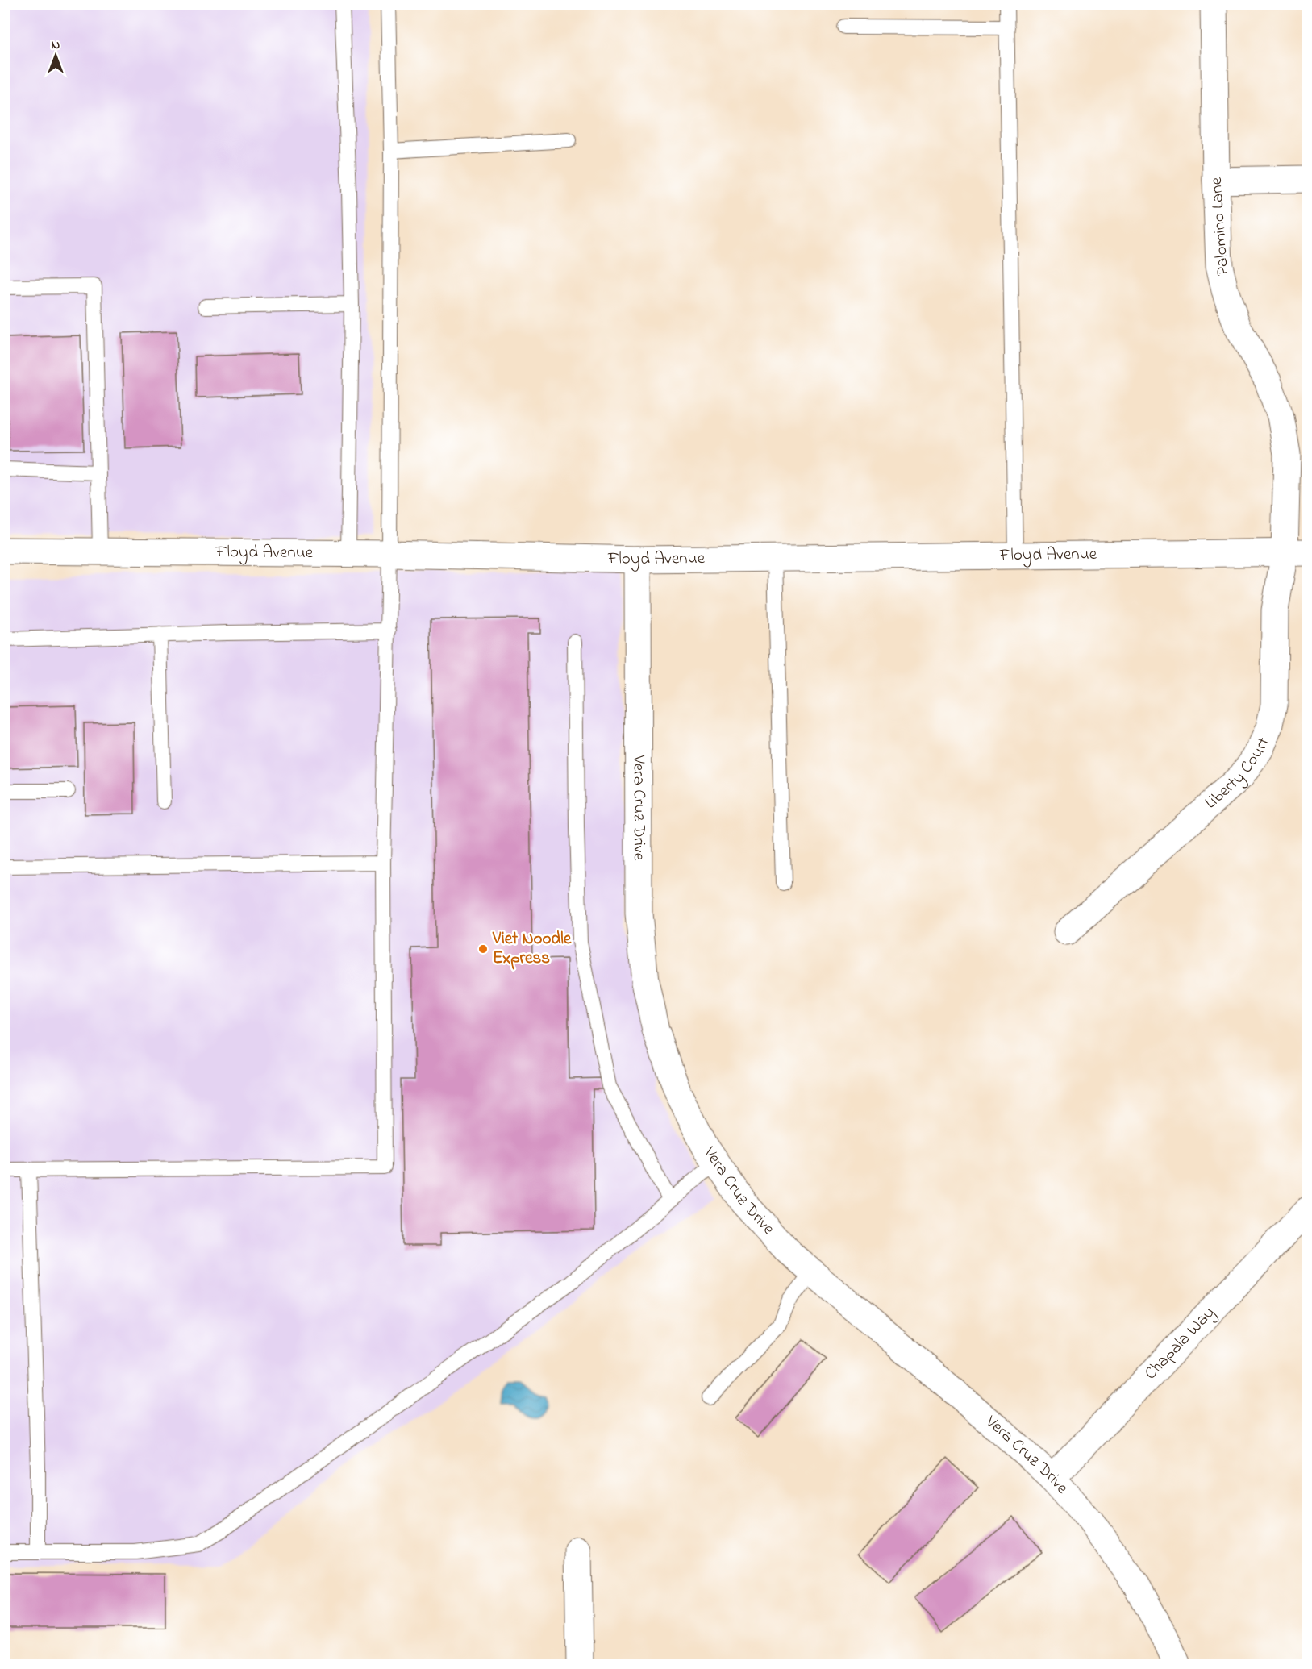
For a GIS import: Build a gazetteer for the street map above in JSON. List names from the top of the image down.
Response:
{
  "streets": {
    "street": [
      "Palomino Lane",
      "Floyd Avenue",
      "Liberty Court",
      "Vera Cruz Drive",
      "Chapala Way"
    ]
  },
  "crossings": [
    ["Palomino Lane", "Floyd Avenue"],
    ["Palomino Lane", "Liberty Court"],
    ["Floyd Avenue", "Liberty Court"],
    ["Floyd Avenue", "Vera Cruz Drive"],
    ["Vera Cruz Drive", "Chapala Way"]
  ],
  "places": ["Viet Noodle Express"],
  "north": "top"
}
